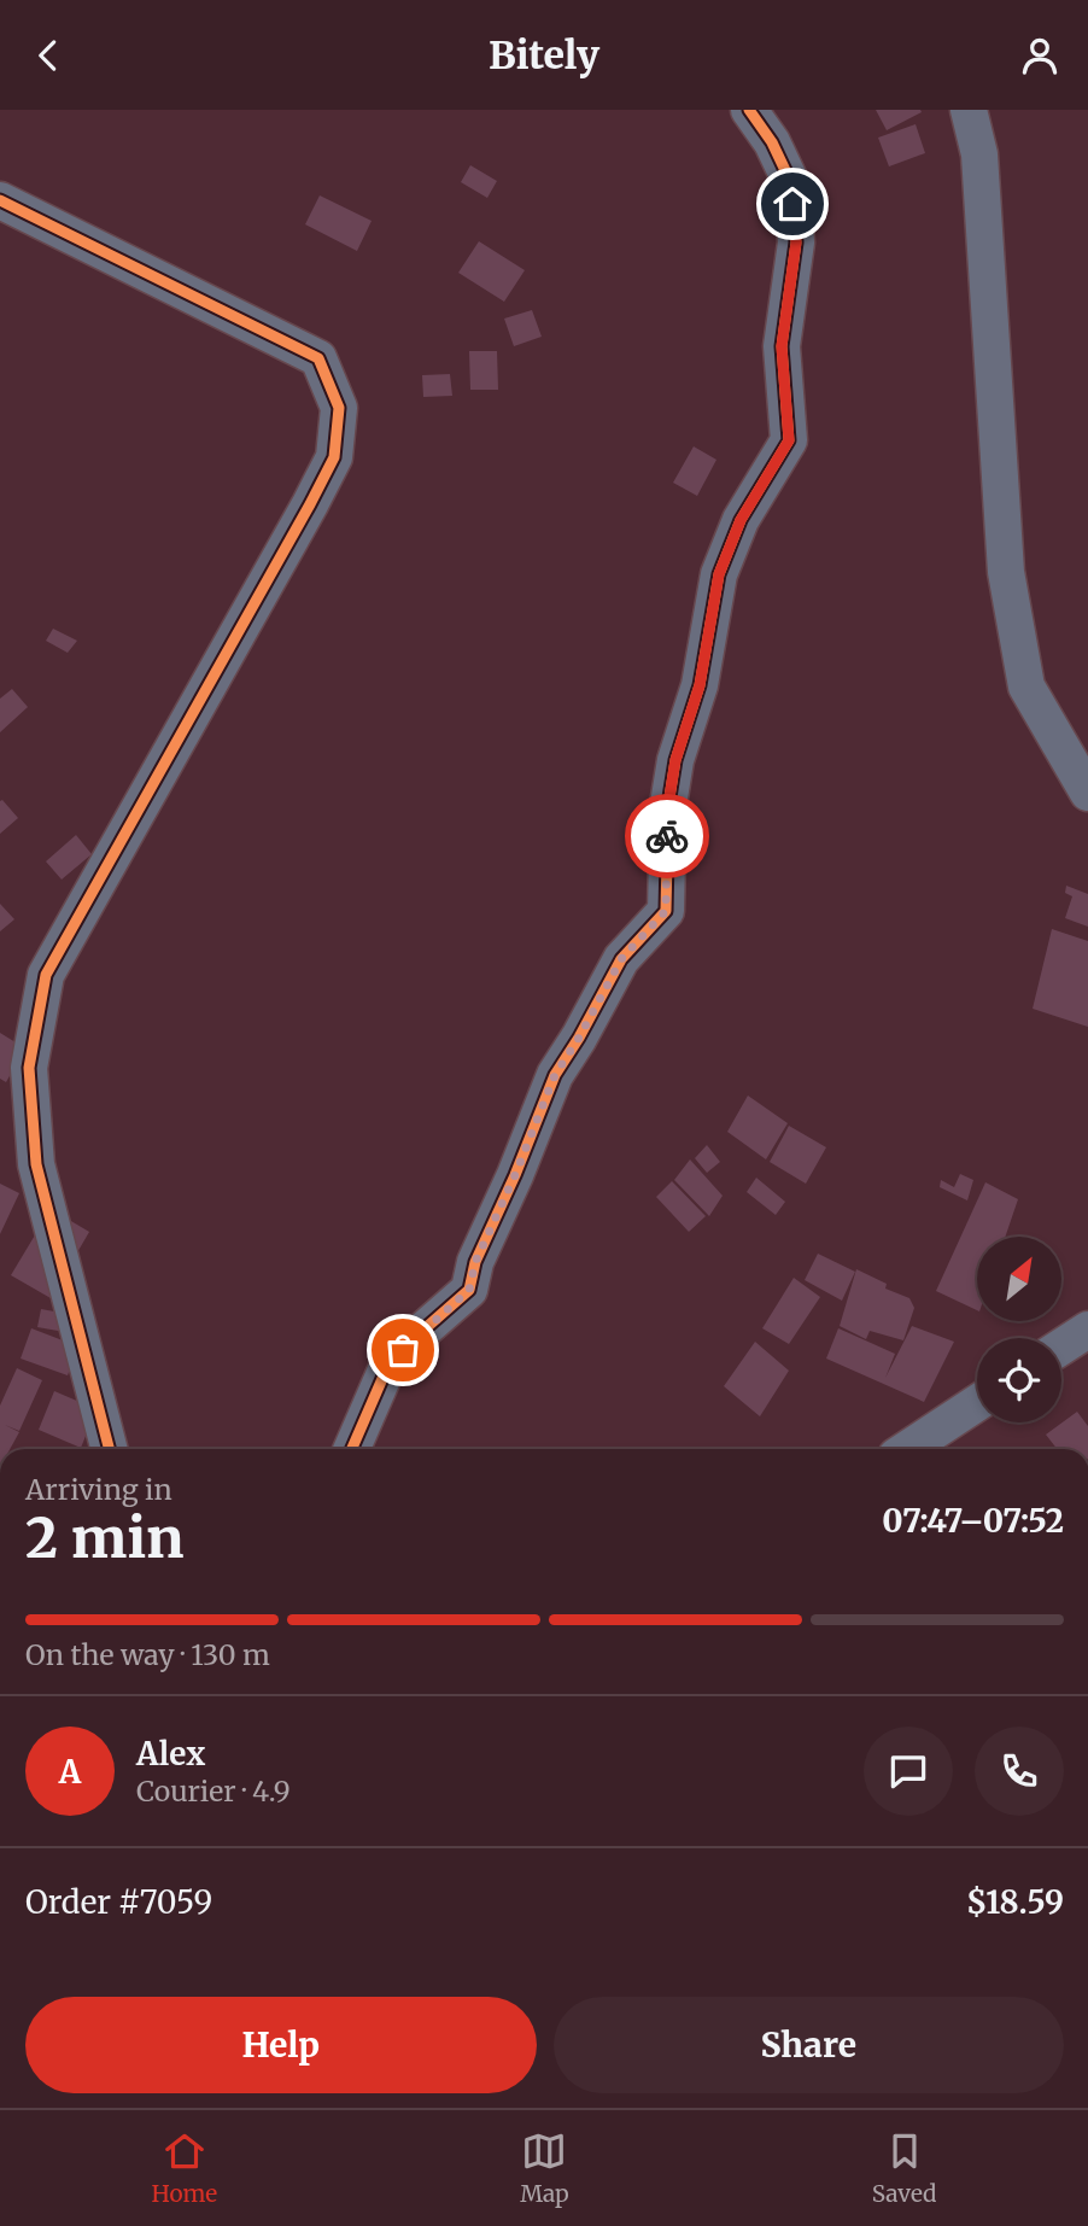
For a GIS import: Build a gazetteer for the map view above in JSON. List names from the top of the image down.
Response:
{
  "north": "top right",
  "page": {
    "header": "Bitely",
    "heading": ["2 min", "Arriving in", "07:47–07:52"],
    "panel": [
      "Alex",
      "Courier · 4.9",
      "Order #7059",
      "$18.59"
    ],
    "bar": "On the way · 130 m",
    "round": "A",
    "buttons": ["Help", "Share"],
    "tabs": ["Home", "Map", "Saved"]
  }
}
